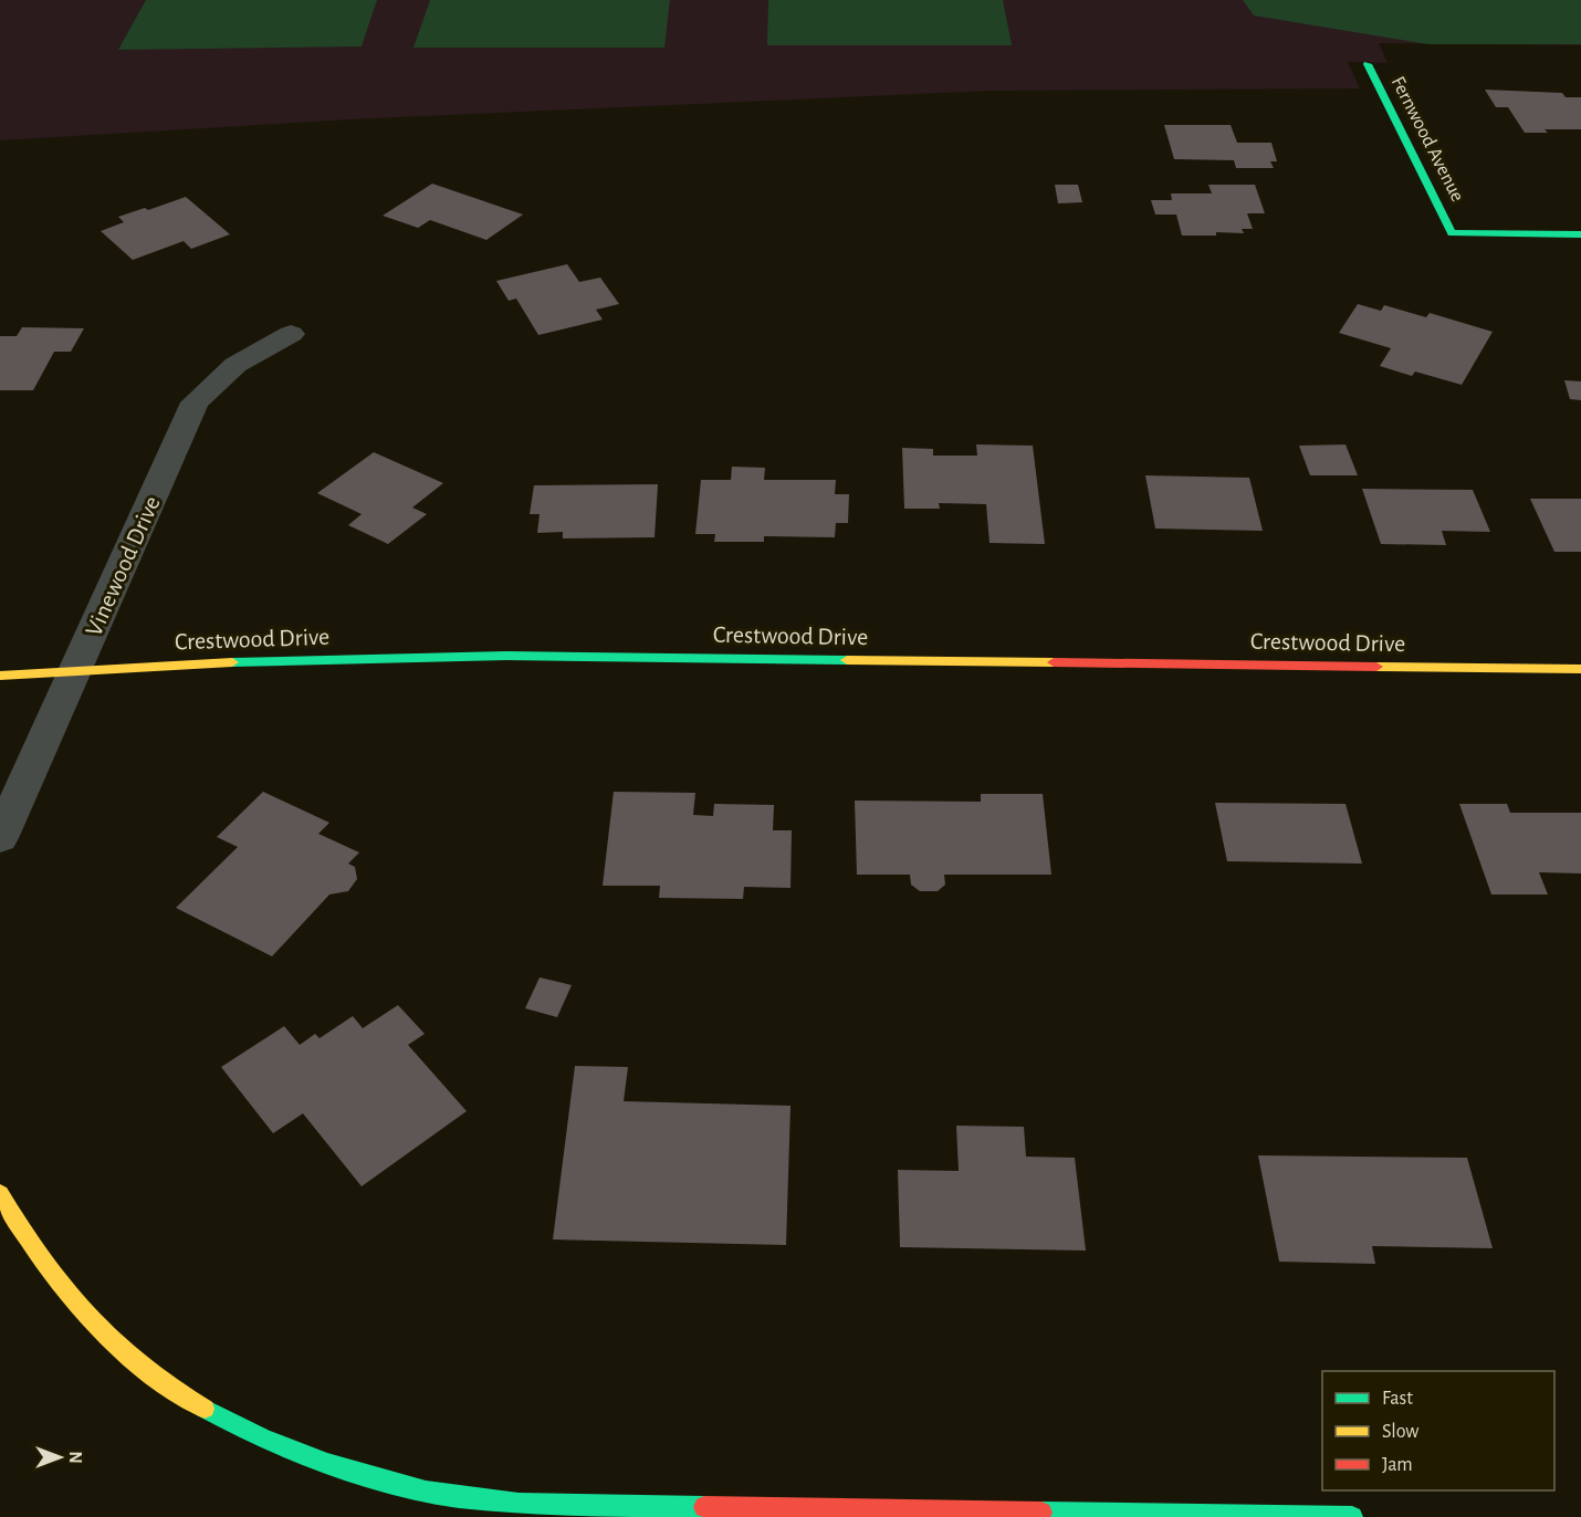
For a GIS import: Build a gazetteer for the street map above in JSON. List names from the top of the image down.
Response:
{
  "streets": {
    "street": ["Fernwood Avenue", "Vinewood Drive", "Crestwood Drive"]
  },
  "crossings": [
    ["Vinewood Drive", "Crestwood Drive"]
  ],
  "legend": ["Fast", "Slow", "Jam"],
  "north": "right"
}
